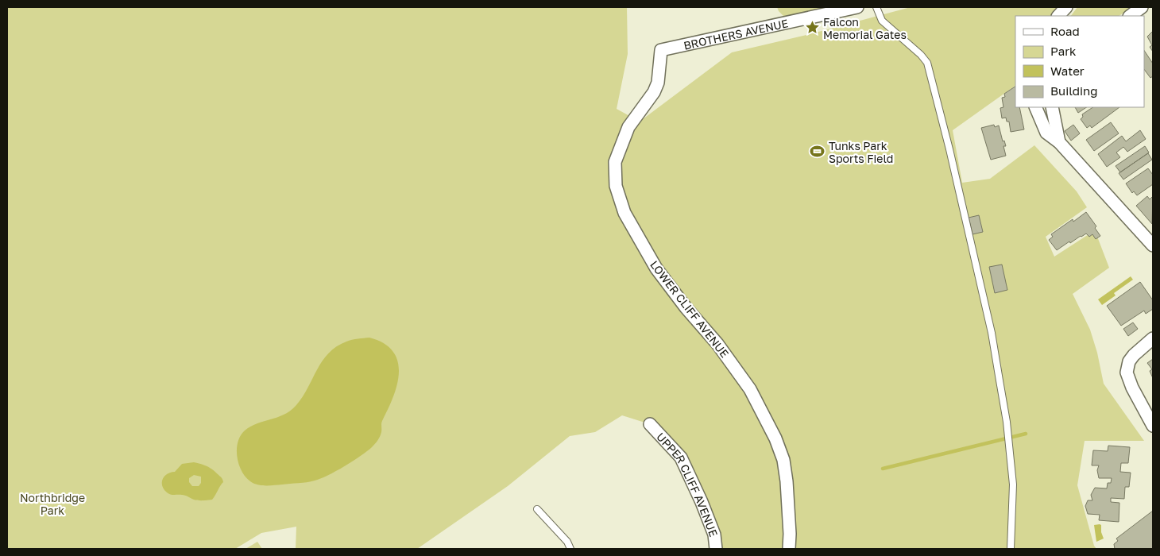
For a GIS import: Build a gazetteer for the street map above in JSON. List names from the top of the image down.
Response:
{
  "streets": {
    "street": ["BROTHERS AVENUE", "LOWER CLIFF AVENUE", "UPPER CLIFF AVENUE"]
  },
  "crossings": [
    ["BROTHERS AVENUE", "LOWER CLIFF AVENUE"]
  ],
  "parks": ["Northbridge Park"],
  "places": {
    "place": ["Falcon Memorial Gates"],
    "sports": ["Tunks Park Sports Field"]
  },
  "legend": [
    "Road",
    "Park",
    "Water",
    "Building"
  ]
}
